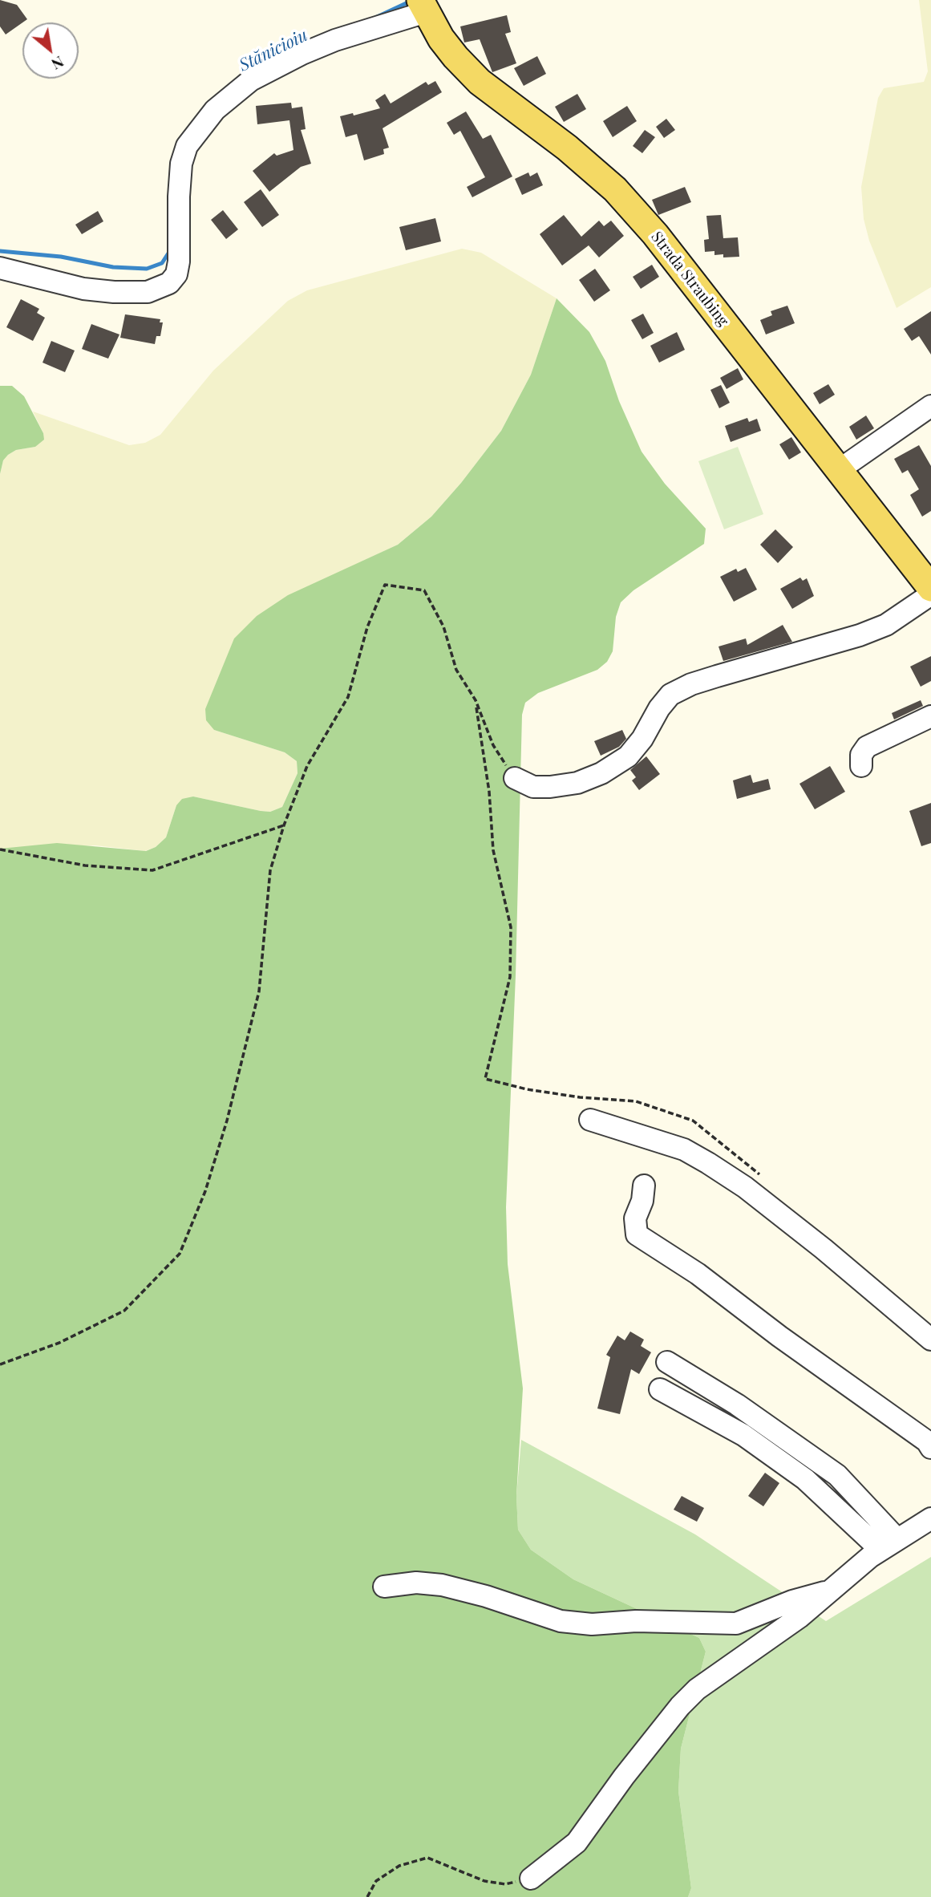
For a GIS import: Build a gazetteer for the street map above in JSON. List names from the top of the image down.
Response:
{
  "streets": {
    "main road": ["Strada Straubing"]
  },
  "water": ["Stănicioiu"],
  "north": "bottom right"
}
